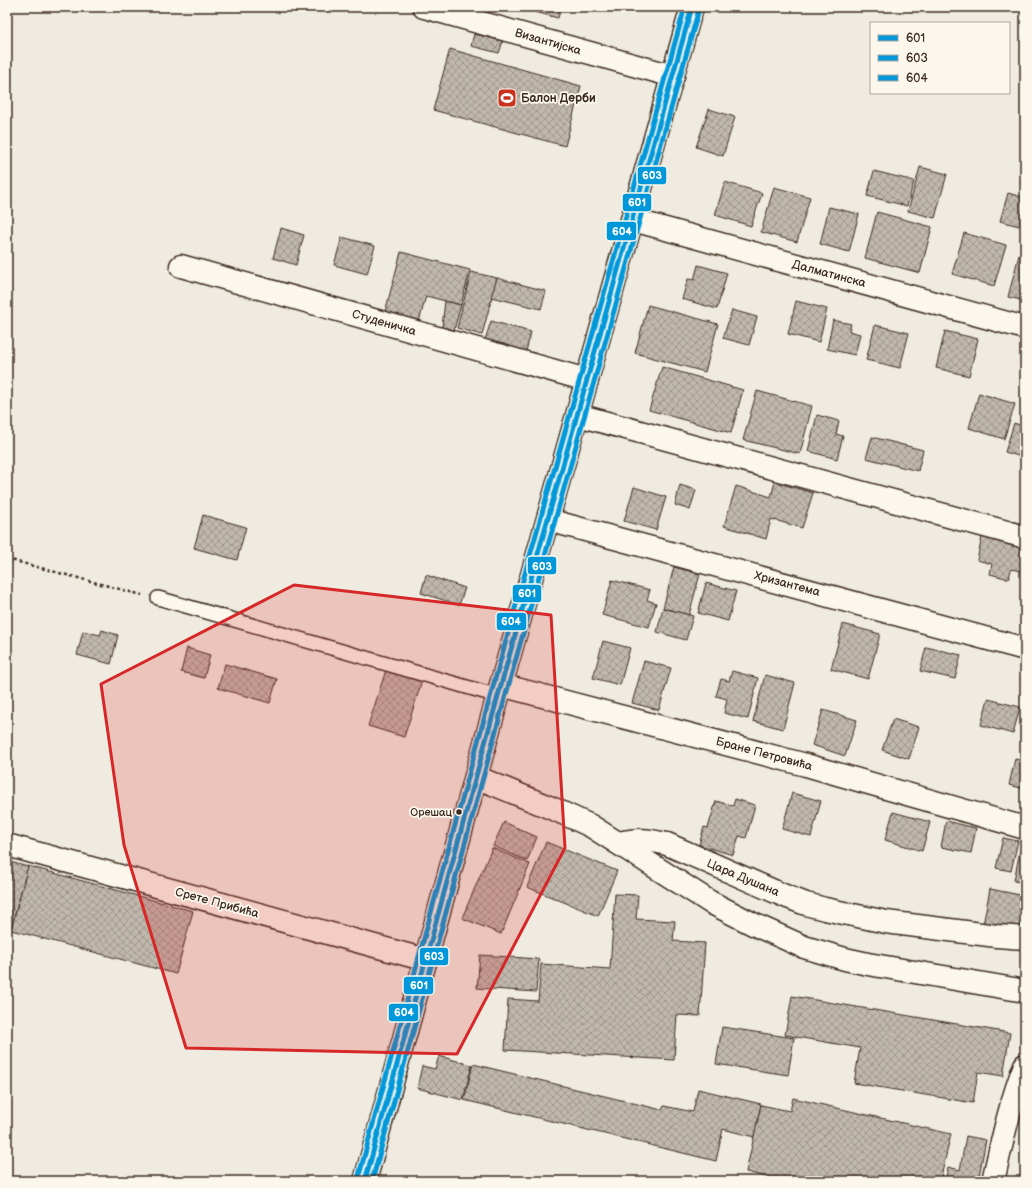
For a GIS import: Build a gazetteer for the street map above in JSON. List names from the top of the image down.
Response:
{
  "streets": {
    "street": [
      "Византијска",
      "Далматинска",
      "Студеничка",
      "Хризантема",
      "Бране Петровића",
      "Цара Душана",
      "Срете Прибића"
    ]
  },
  "places": {
    "sports": ["Балон Дерби"],
    "other": ["Орешац"]
  },
  "lines": ["transit line 601", "transit line 604", "transit line 603"],
  "legend": ["601", "603", "604"]
}
